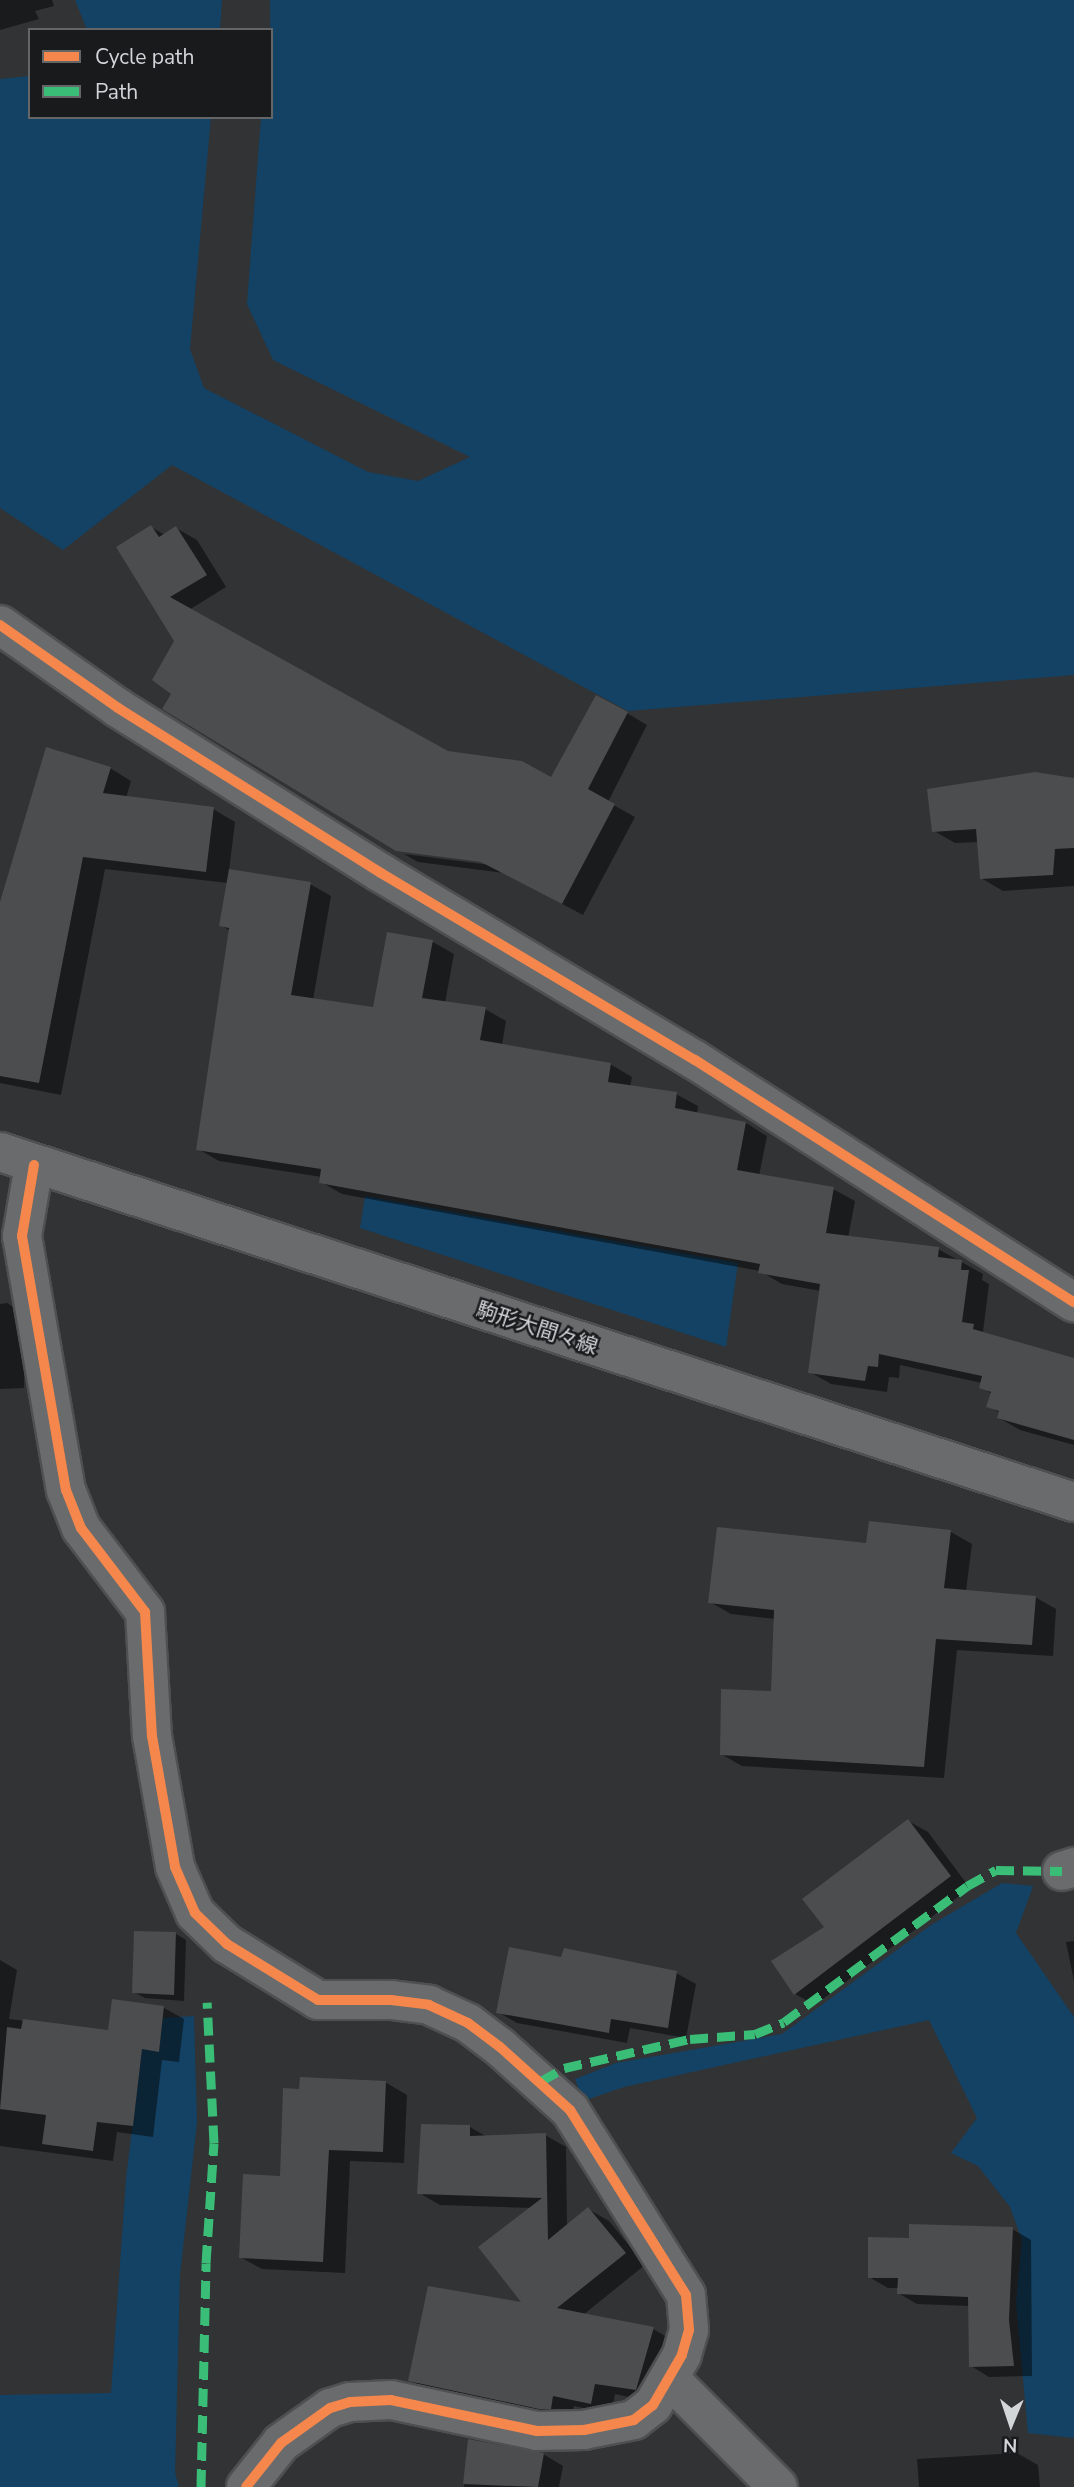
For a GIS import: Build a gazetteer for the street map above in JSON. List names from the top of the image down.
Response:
{
  "streets": {
    "street": ["駒形大間々線"]
  },
  "legend": ["Cycle path", "Path"],
  "north": "bottom"
}
